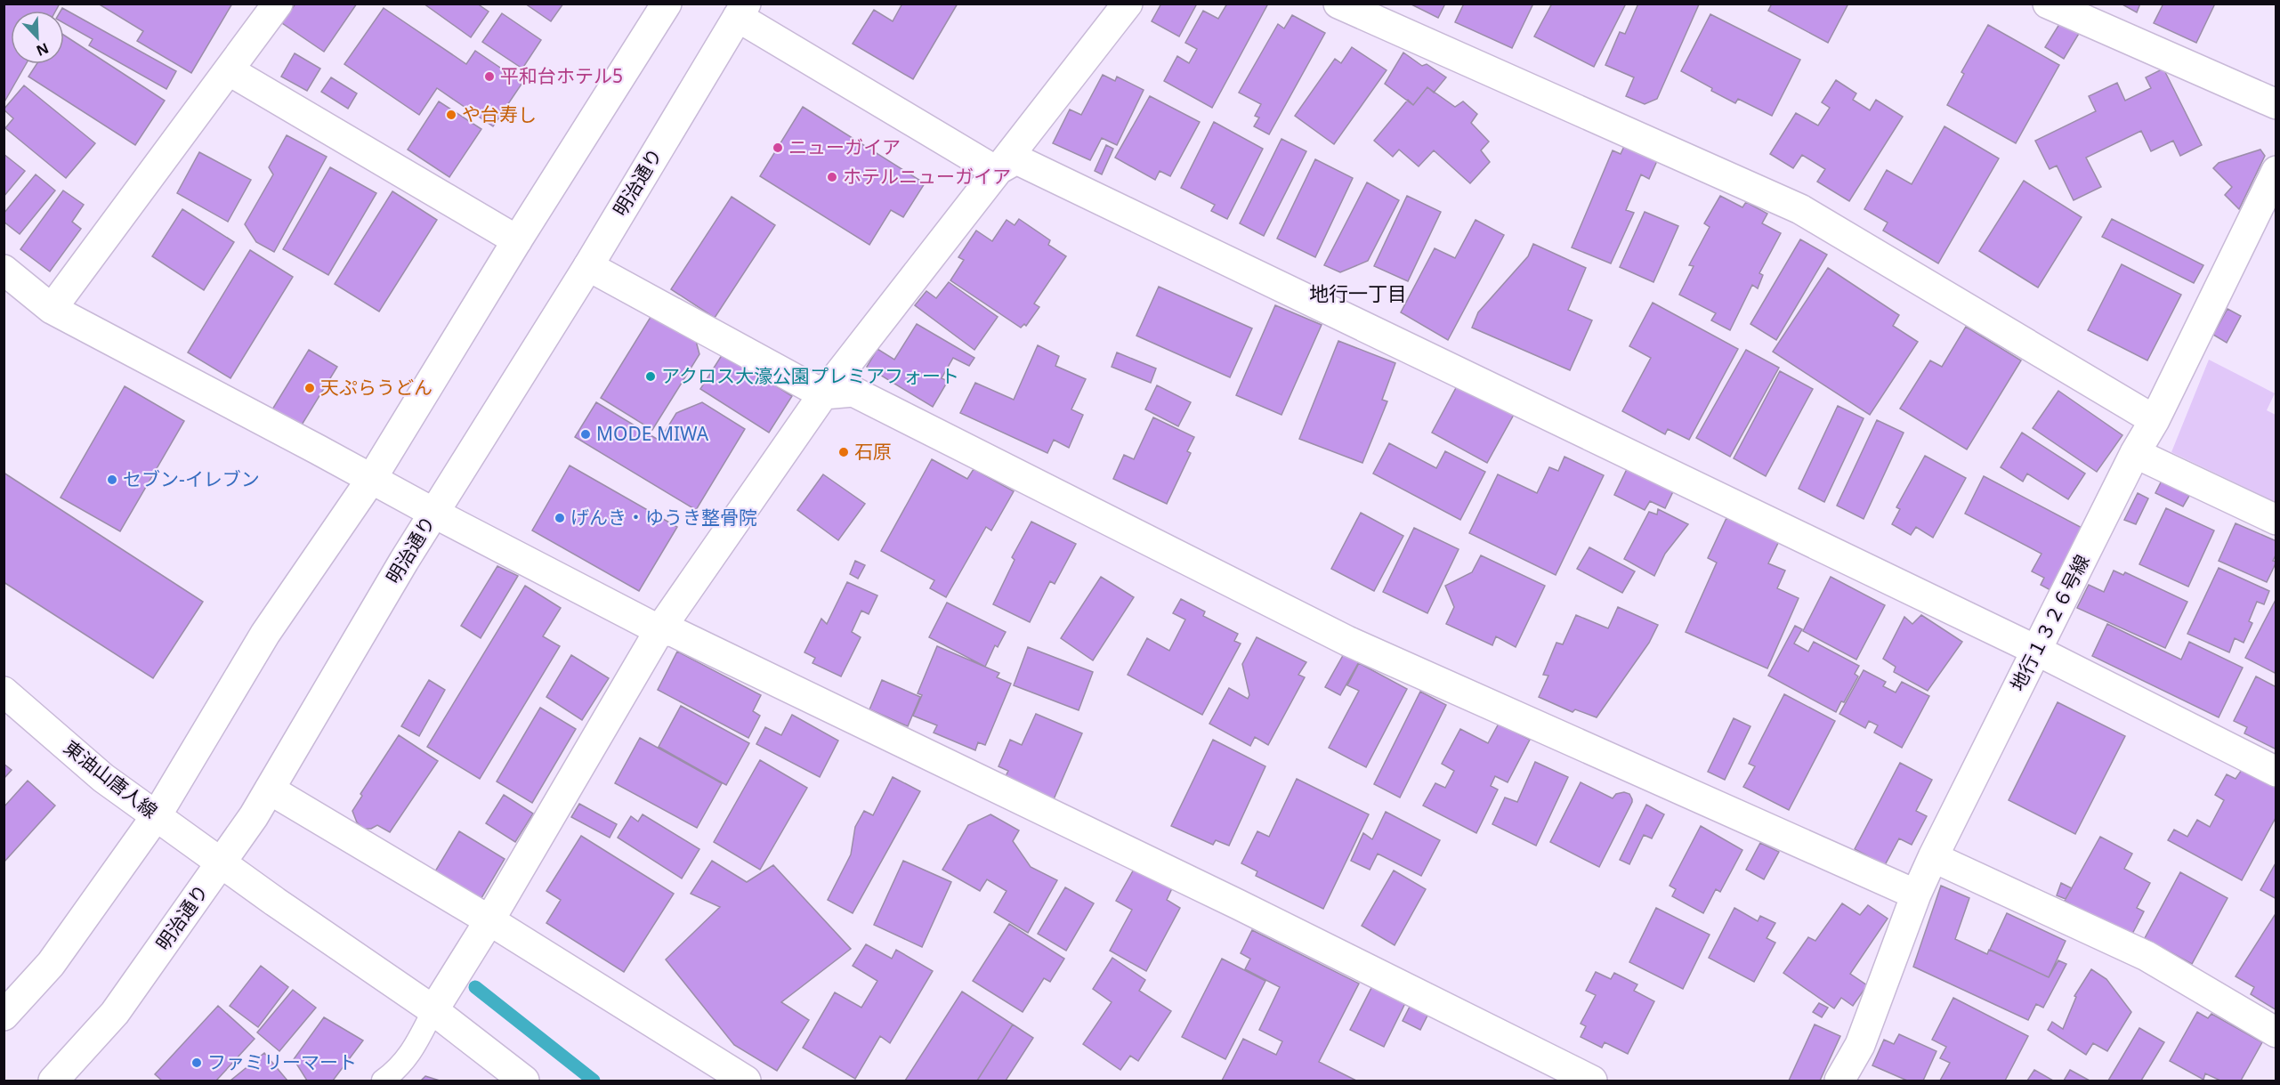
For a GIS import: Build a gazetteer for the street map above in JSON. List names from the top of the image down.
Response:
{
  "streets": {
    "street": ["明治通り", "地行１３２６号線", "東油山唐人線"]
  },
  "crossings": [
    ["明治通り", "東油山唐人線"]
  ],
  "districts": ["地行一丁目"],
  "places": [
    "平和台ホテル5",
    "や台寿し",
    "ニューガイア",
    "ホテルニューガイア",
    "アクロス大濠公園プレミアフォート",
    "天ぷらうどん",
    "MODE MIWA",
    "石原",
    "セブン-イレブン",
    "げんき・ゆうき整骨院",
    "ファミリーマート"
  ],
  "north": "bottom right"
}
